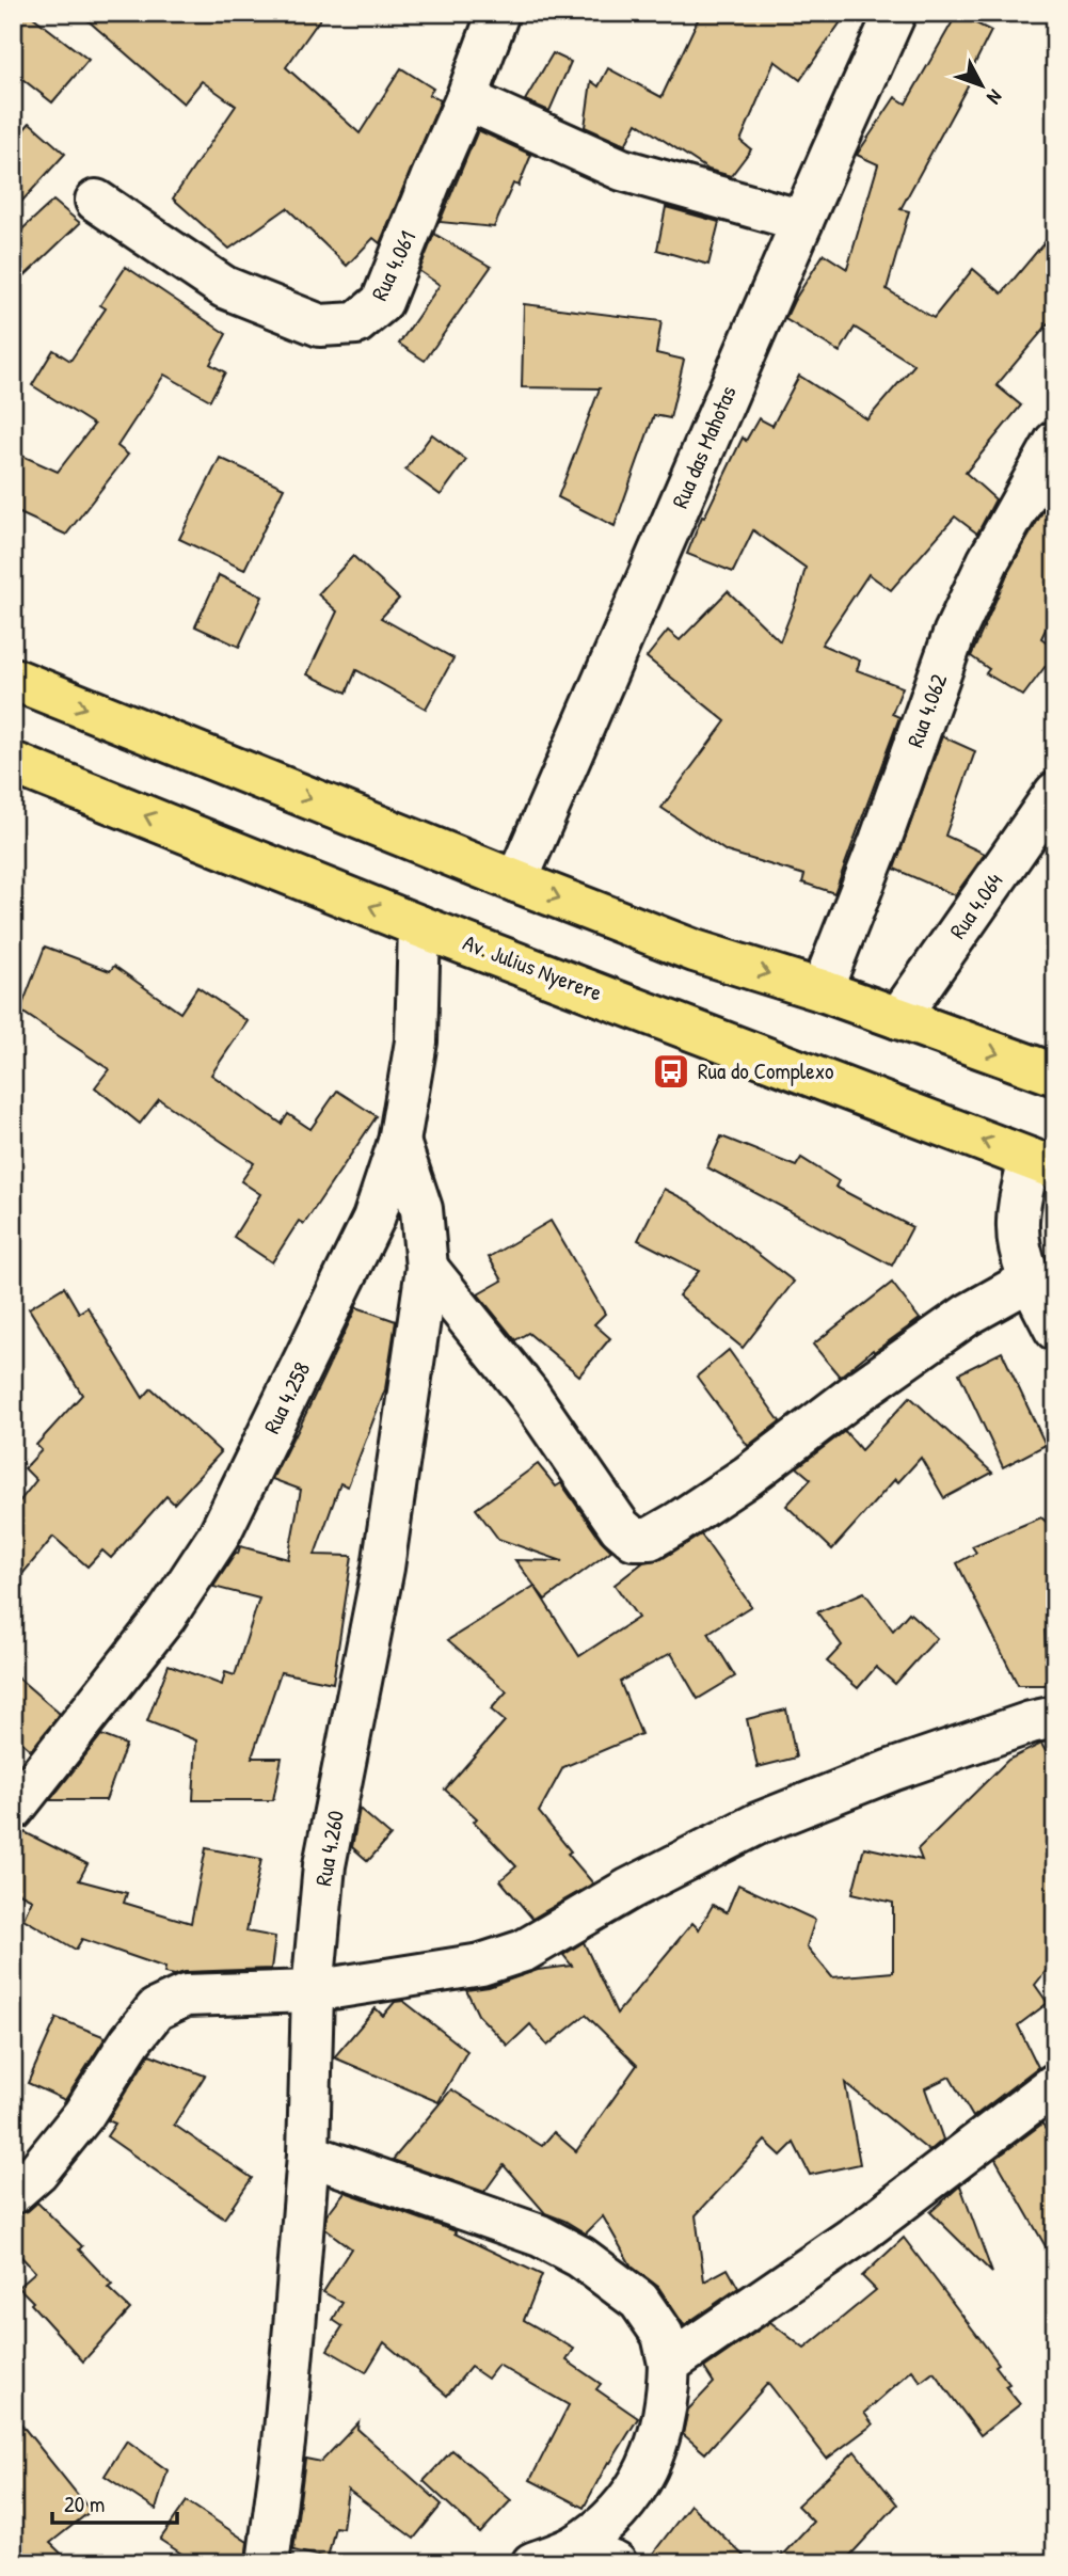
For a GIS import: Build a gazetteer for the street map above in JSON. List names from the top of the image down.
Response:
{
  "streets": {
    "main road": ["Av. Julius Nyerere"],
    "street": [
      "Rua 4.061",
      "Rua das Mahotas",
      "Rua 4.062",
      "Rua 4.064",
      "Rua 4.258",
      "Rua 4.260"
    ]
  },
  "crossings": [
    ["Av. Julius Nyerere", "Rua 4.258"],
    ["Rua 4.258", "Rua 4.260"]
  ],
  "places": {
    "bus stop": ["Rua do Complexo"]
  },
  "scale_bar": "20 m",
  "north": "bottom right"
}
